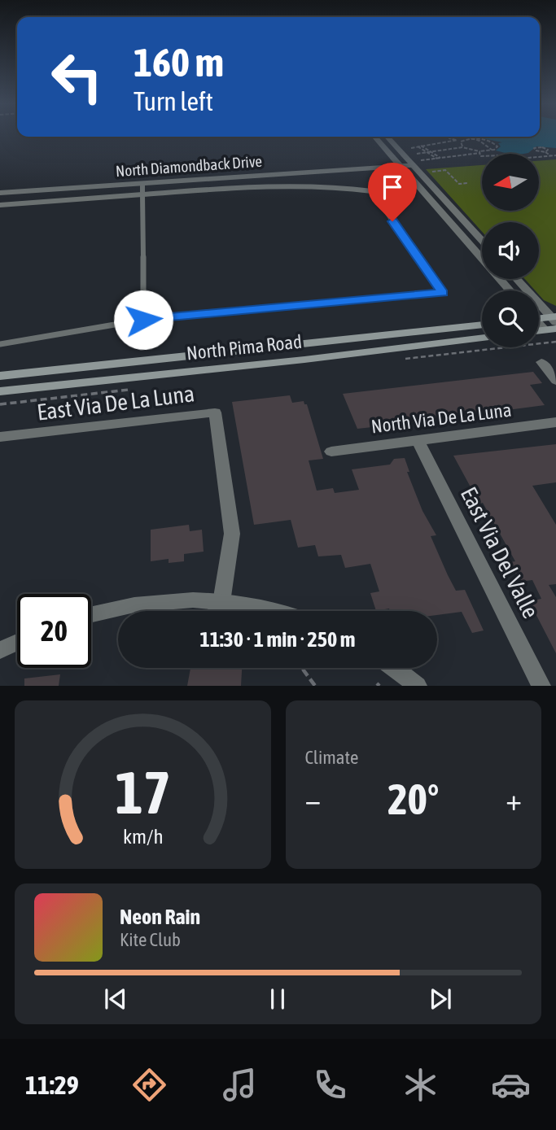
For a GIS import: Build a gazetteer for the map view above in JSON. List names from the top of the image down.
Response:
{
  "streets": {
    "main road": ["North Pima Road"],
    "street": [
      "North Diamondback Drive",
      "East Via De La Luna",
      "North Via De La Luna",
      "East Via Del Valle"
    ]
  },
  "crossings": [
    ["North Via De La Luna", "East Via Del Valle"]
  ],
  "north": "left",
  "page": {
    "turn": ["160 m", "Turn left"],
    "limit": "20",
    "trip": "11:30 · 1 min · 250 m",
    "tile": "Climate",
    "heat": ["−", "20°", "+"],
    "song": ["Neon Rain", "Kite Club"],
    "tabs": "11:29",
    "gauge": ["17", "km/h"]
  }
}
